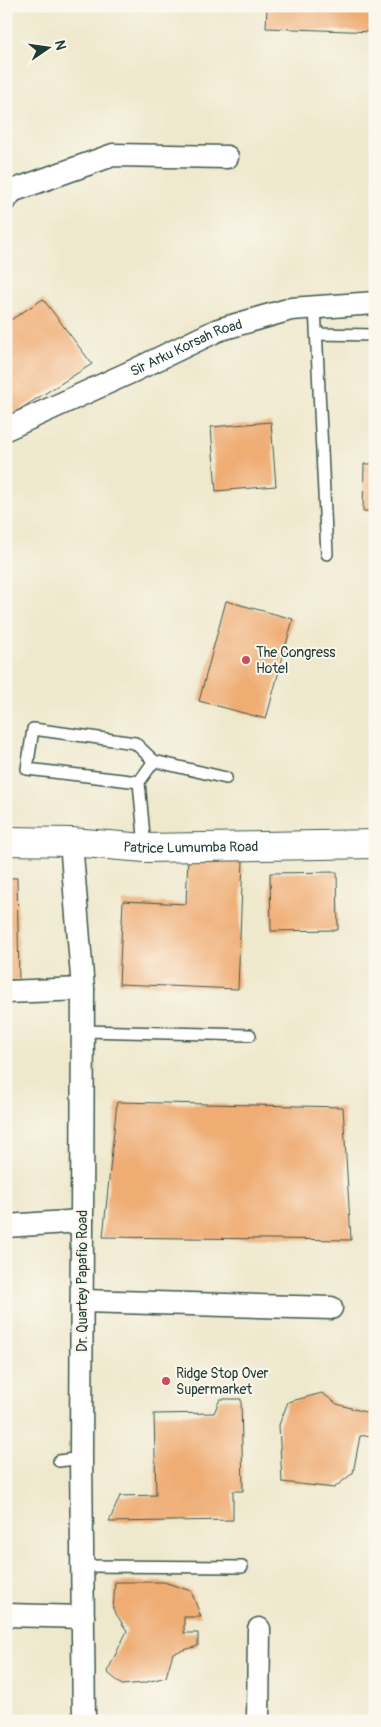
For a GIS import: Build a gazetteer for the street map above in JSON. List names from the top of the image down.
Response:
{
  "streets": {
    "street": ["Sir Arku Korsah Road", "Patrice Lumumba Road", "Dr. Quartey Papafio Road"]
  },
  "crossings": [
    ["Patrice Lumumba Road", "Dr. Quartey Papafio Road"]
  ],
  "places": ["The Congress Hotel", "Ridge Stop Over Supermarket"],
  "north": "right"
}
